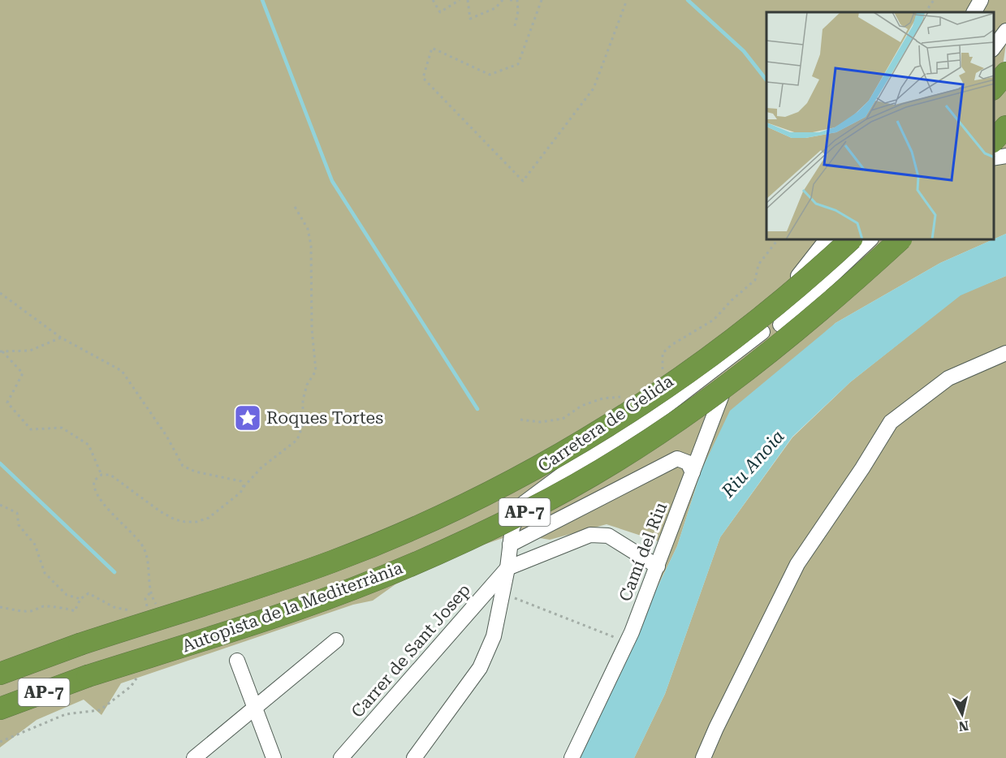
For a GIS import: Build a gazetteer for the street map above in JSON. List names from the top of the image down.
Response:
{
  "streets": {
    "highway": ["AP-7", "Autopista de la Mediterrània"],
    "street": ["Carretera de Gelida", "Camí del Riu", "Carrer de Sant Josep"]
  },
  "crossings": [
    ["Carretera de Gelida", "Camí del Riu"],
    ["Carretera de Gelida", "Carrer de Sant Josep"]
  ],
  "water": ["Riu Anoia"],
  "places": {
    "place": ["Roques Tortes"]
  },
  "north": "bottom"
}
